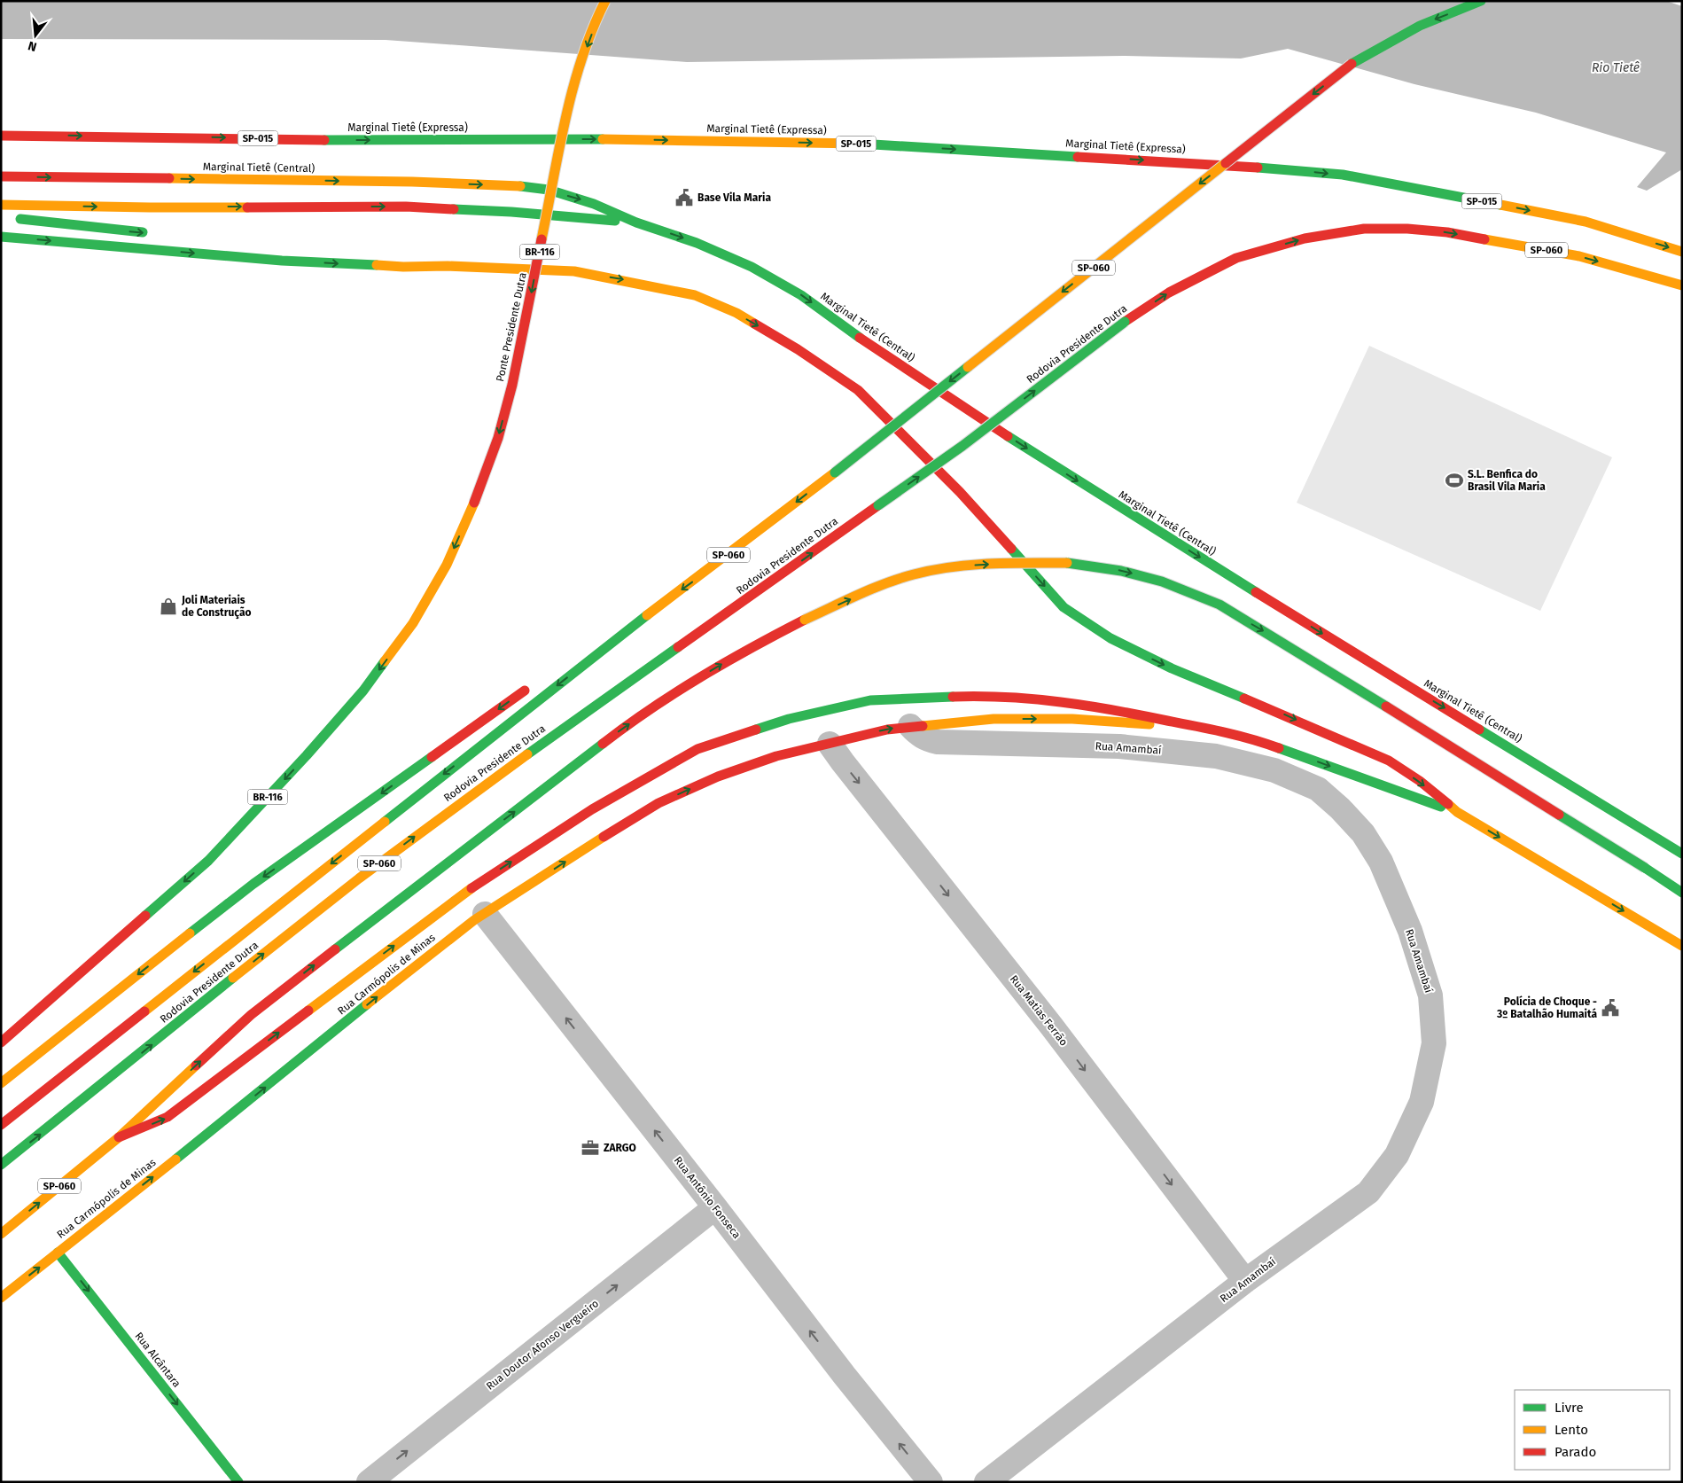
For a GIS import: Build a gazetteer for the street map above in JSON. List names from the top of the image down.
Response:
{
  "streets": {
    "main road": [
      "Marginal Tietê (Expressa)",
      "SP-015",
      "Marginal Tietê (Central)",
      "SP-060",
      "BR-116",
      "Ponte Presidente Dutra",
      "Rodovia Presidente Dutra",
      "Rua Carmópolis de Minas",
      "Rua Alcântara"
    ],
    "street": [
      "Rua Amambaí",
      "Rua Matias Ferrão",
      "Rua Antônio Fonseca",
      "Rua Doutor Afonso Vergueiro"
    ]
  },
  "crossings": [
    ["Rua Amambaí", "Rua Matias Ferrão"],
    ["Rua Carmópolis de Minas", "Rua Matias Ferrão"],
    ["Rua Carmópolis de Minas", "Rua Antônio Fonseca"],
    ["Rua Carmópolis de Minas", "Rua Alcântara"],
    ["Rua Antônio Fonseca", "Rua Doutor Afonso Vergueiro"]
  ],
  "one_way": [
    "Rua Matias Ferrão",
    "Rua Antônio Fonseca",
    "Rua Doutor Afonso Vergueiro",
    "Rua Alcântara"
  ],
  "water": ["Rio Tietê"],
  "places": {
    "public building": ["Base Vila Maria", "Polícia de Choque - 3º Batalhão Humaitá"],
    "sports": ["S.L. Benfica do Brasil Vila Maria"],
    "shop": ["Joli Materiais de Construção"],
    "office": ["ZARGO"]
  },
  "legend": ["Livre", "Lento", "Parado"],
  "north": "bottom"
}
